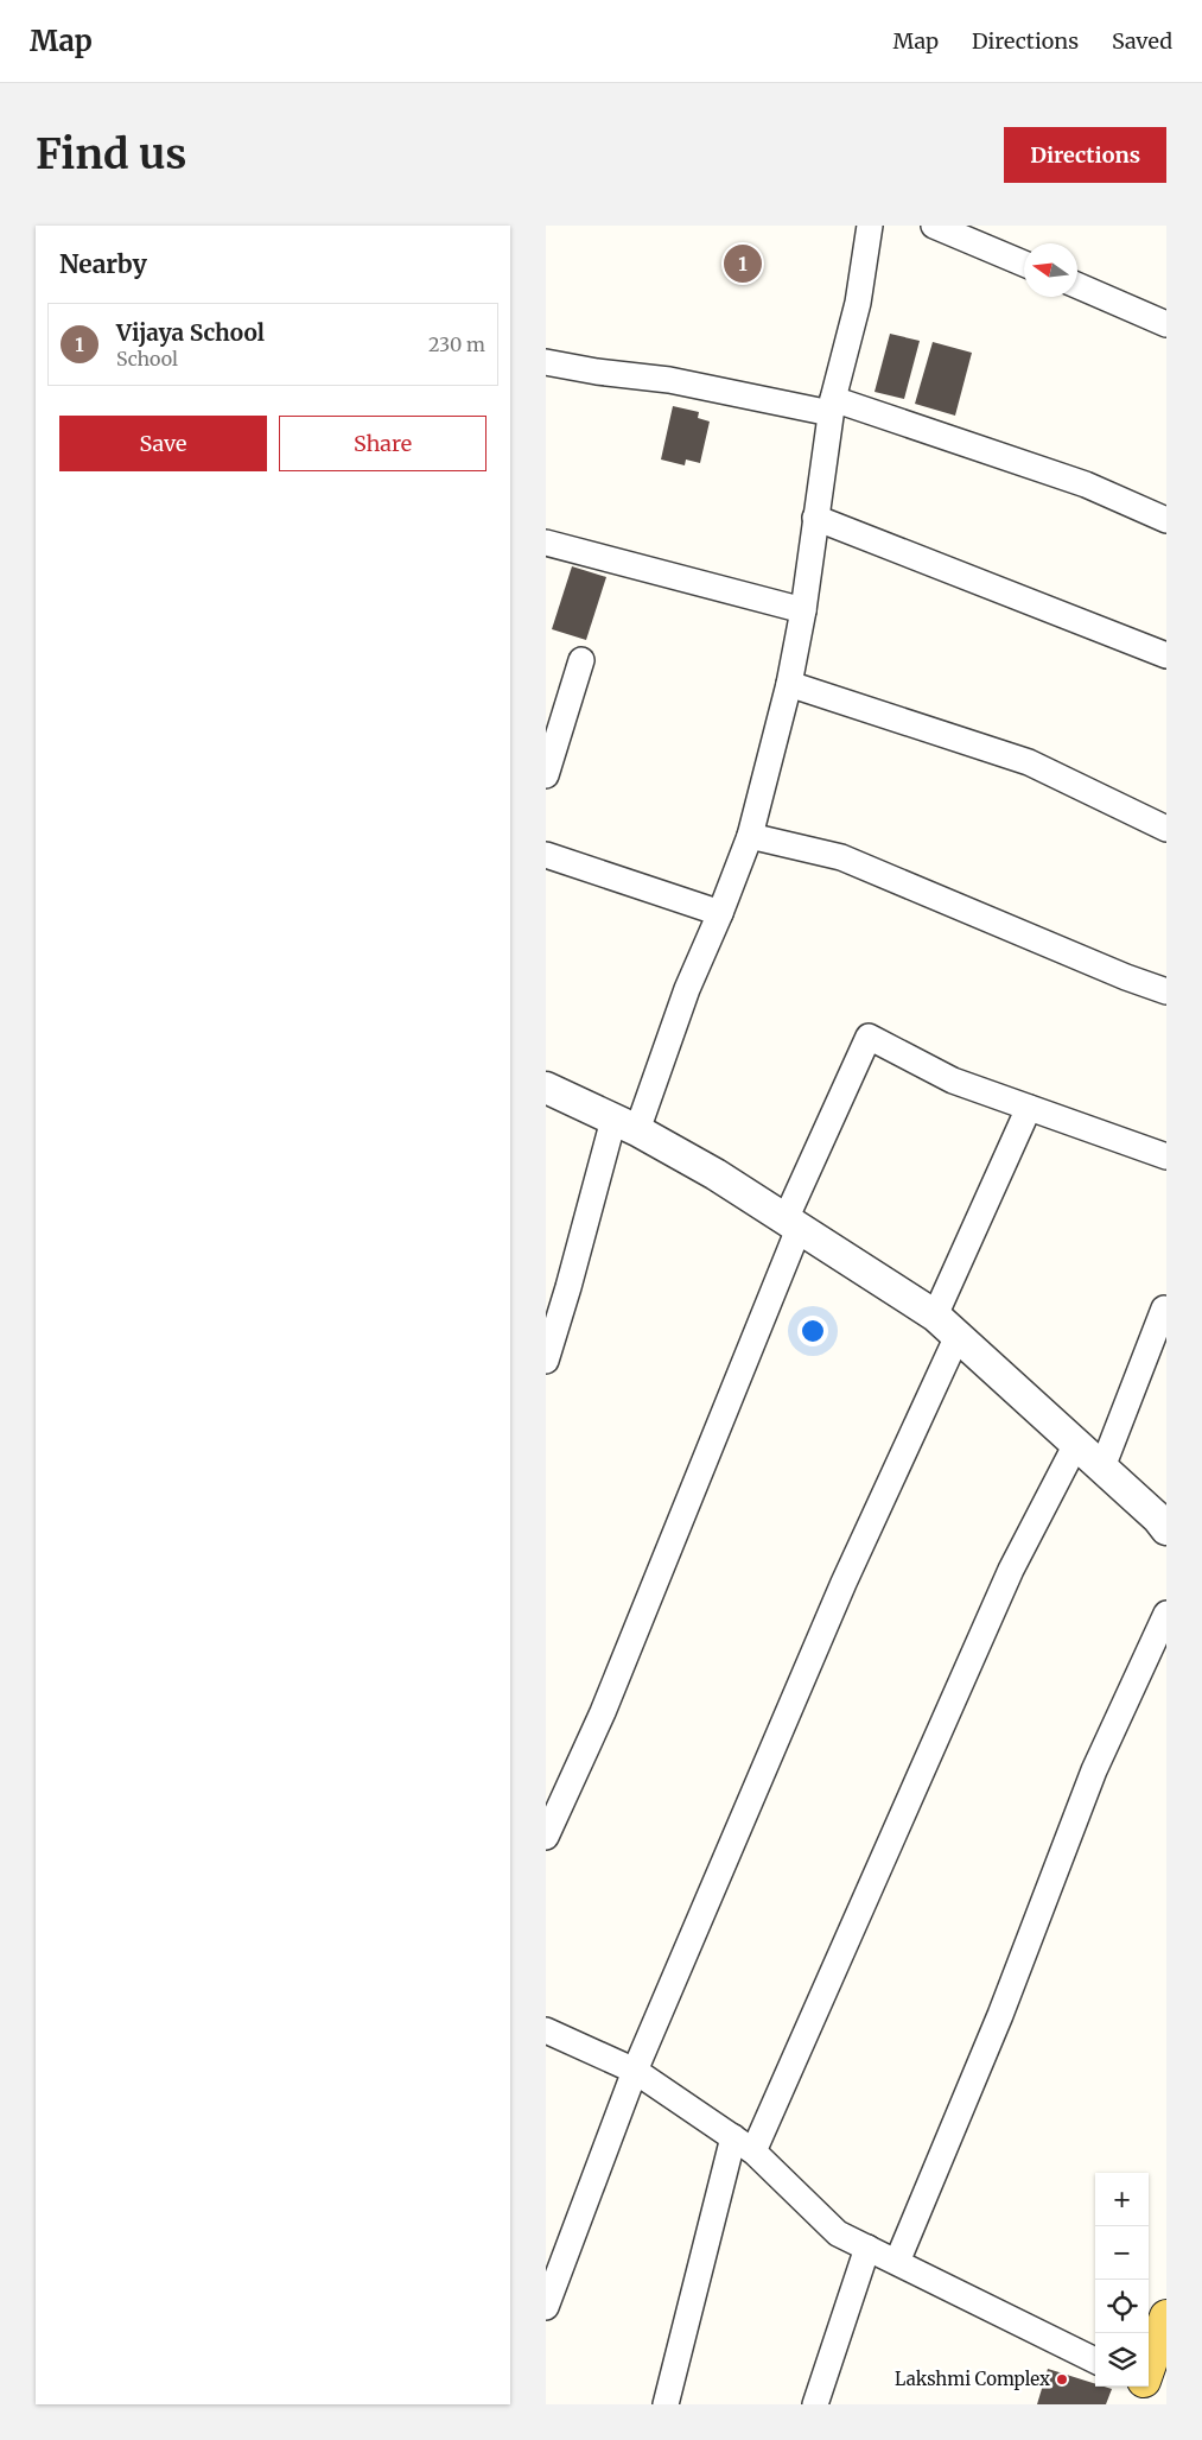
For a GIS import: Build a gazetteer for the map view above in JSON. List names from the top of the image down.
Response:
{
  "places": ["Lakshmi Complex"],
  "north": "left",
  "page": {
    "header": "Map",
    "nav": ["Map", "Directions", "Saved"],
    "buttons": [
      "Directions",
      ["Save", "Share"]
    ],
    "title": "Find us",
    "heading": "Nearby",
    "pins": "1",
    "list": [
      {
        "mark": "1",
        "name": "Vijaya School",
        "note": "School",
        "value": "230 m"
      }
    ],
    "map_buttons": ["+", "−"]
  }
}
